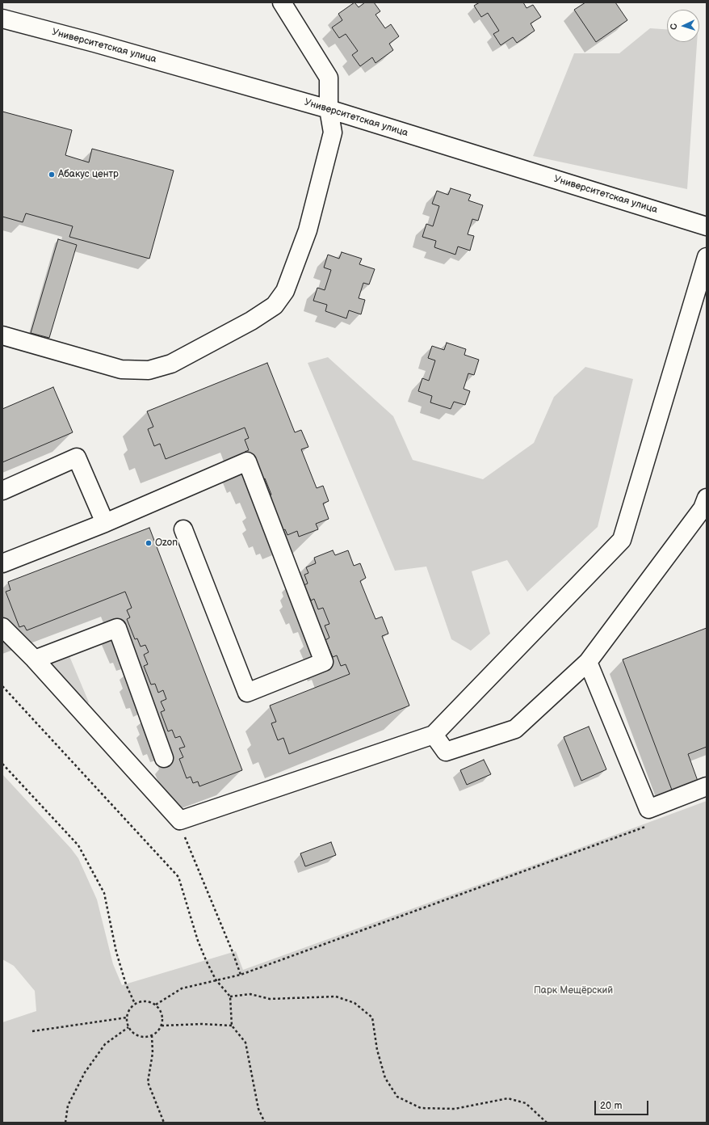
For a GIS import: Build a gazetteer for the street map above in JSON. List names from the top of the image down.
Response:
{
  "streets": {
    "street": ["Университетская улица"]
  },
  "parks": ["Парк Мещёрский"],
  "places": ["Абакус центр", "Ozon"],
  "scale_bar": "20 m",
  "north": "left"
}
